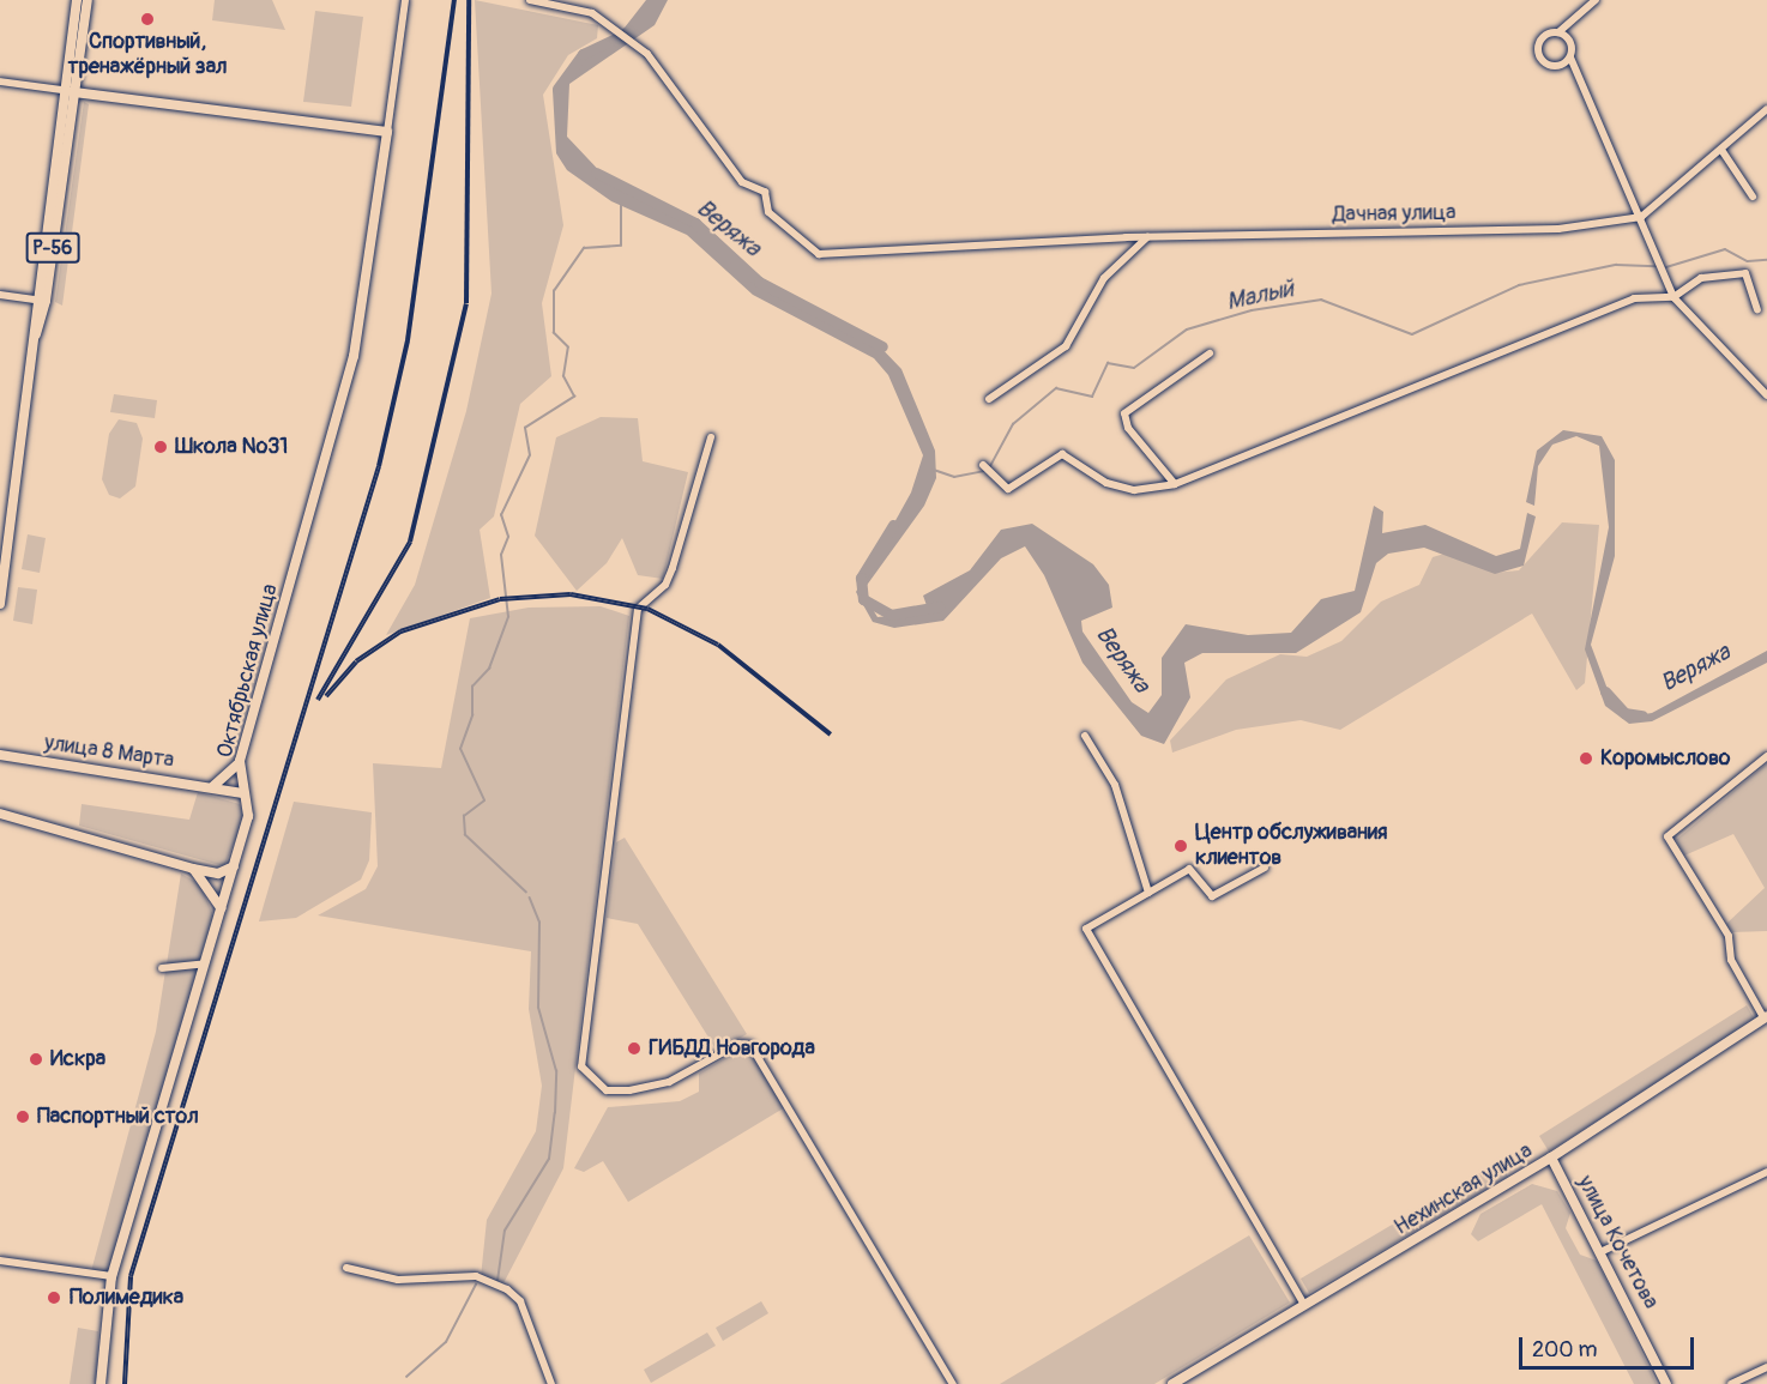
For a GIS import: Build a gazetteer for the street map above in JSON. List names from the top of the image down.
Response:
{
  "streets": {
    "main road": [
      "Р-56",
      "Октябрьская улица",
      "улица 8 Марта",
      "Нехинская улица",
      "улица Кочетова"
    ],
    "street": ["Дачная улица"]
  },
  "crossings": [
    ["Октябрьская улица", "улица 8 Марта"],
    ["Нехинская улица", "улица Кочетова"]
  ],
  "water": ["Веряжа", "Малый"],
  "places": [
    "Спортивный, тренажёрный зал",
    "Школа №31",
    "Коромыслово",
    "Центр обслуживания клиентов",
    "ГИБДД Новгорода",
    "Искра",
    "Паспортный стол",
    "Полимедика"
  ],
  "scale_bar": "200 m"
}
